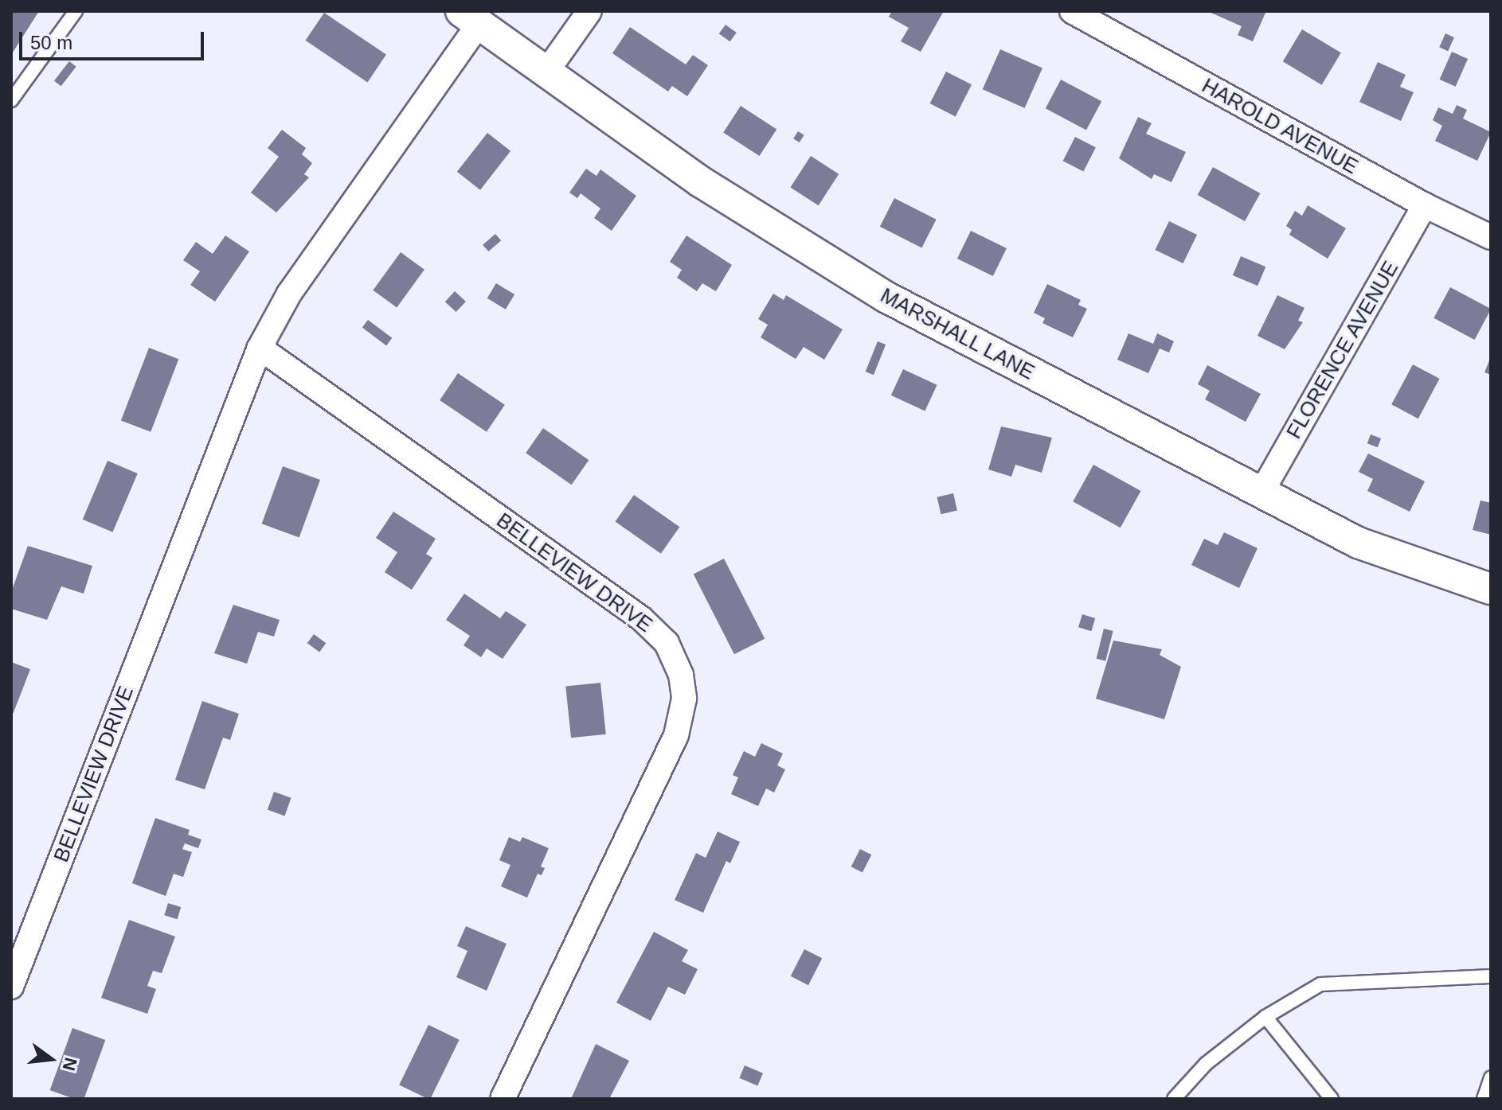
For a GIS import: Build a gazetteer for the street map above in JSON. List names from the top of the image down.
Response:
{
  "streets": {
    "street": [
      "HAROLD AVENUE",
      "MARSHALL LANE",
      "FLORENCE AVENUE",
      "BELLEVIEW DRIVE"
    ]
  },
  "crossings": [
    ["HAROLD AVENUE", "FLORENCE AVENUE"],
    ["MARSHALL LANE", "FLORENCE AVENUE"],
    ["MARSHALL LANE", "BELLEVIEW DRIVE"]
  ],
  "scale_bar": "50 m",
  "north": "right"
}
